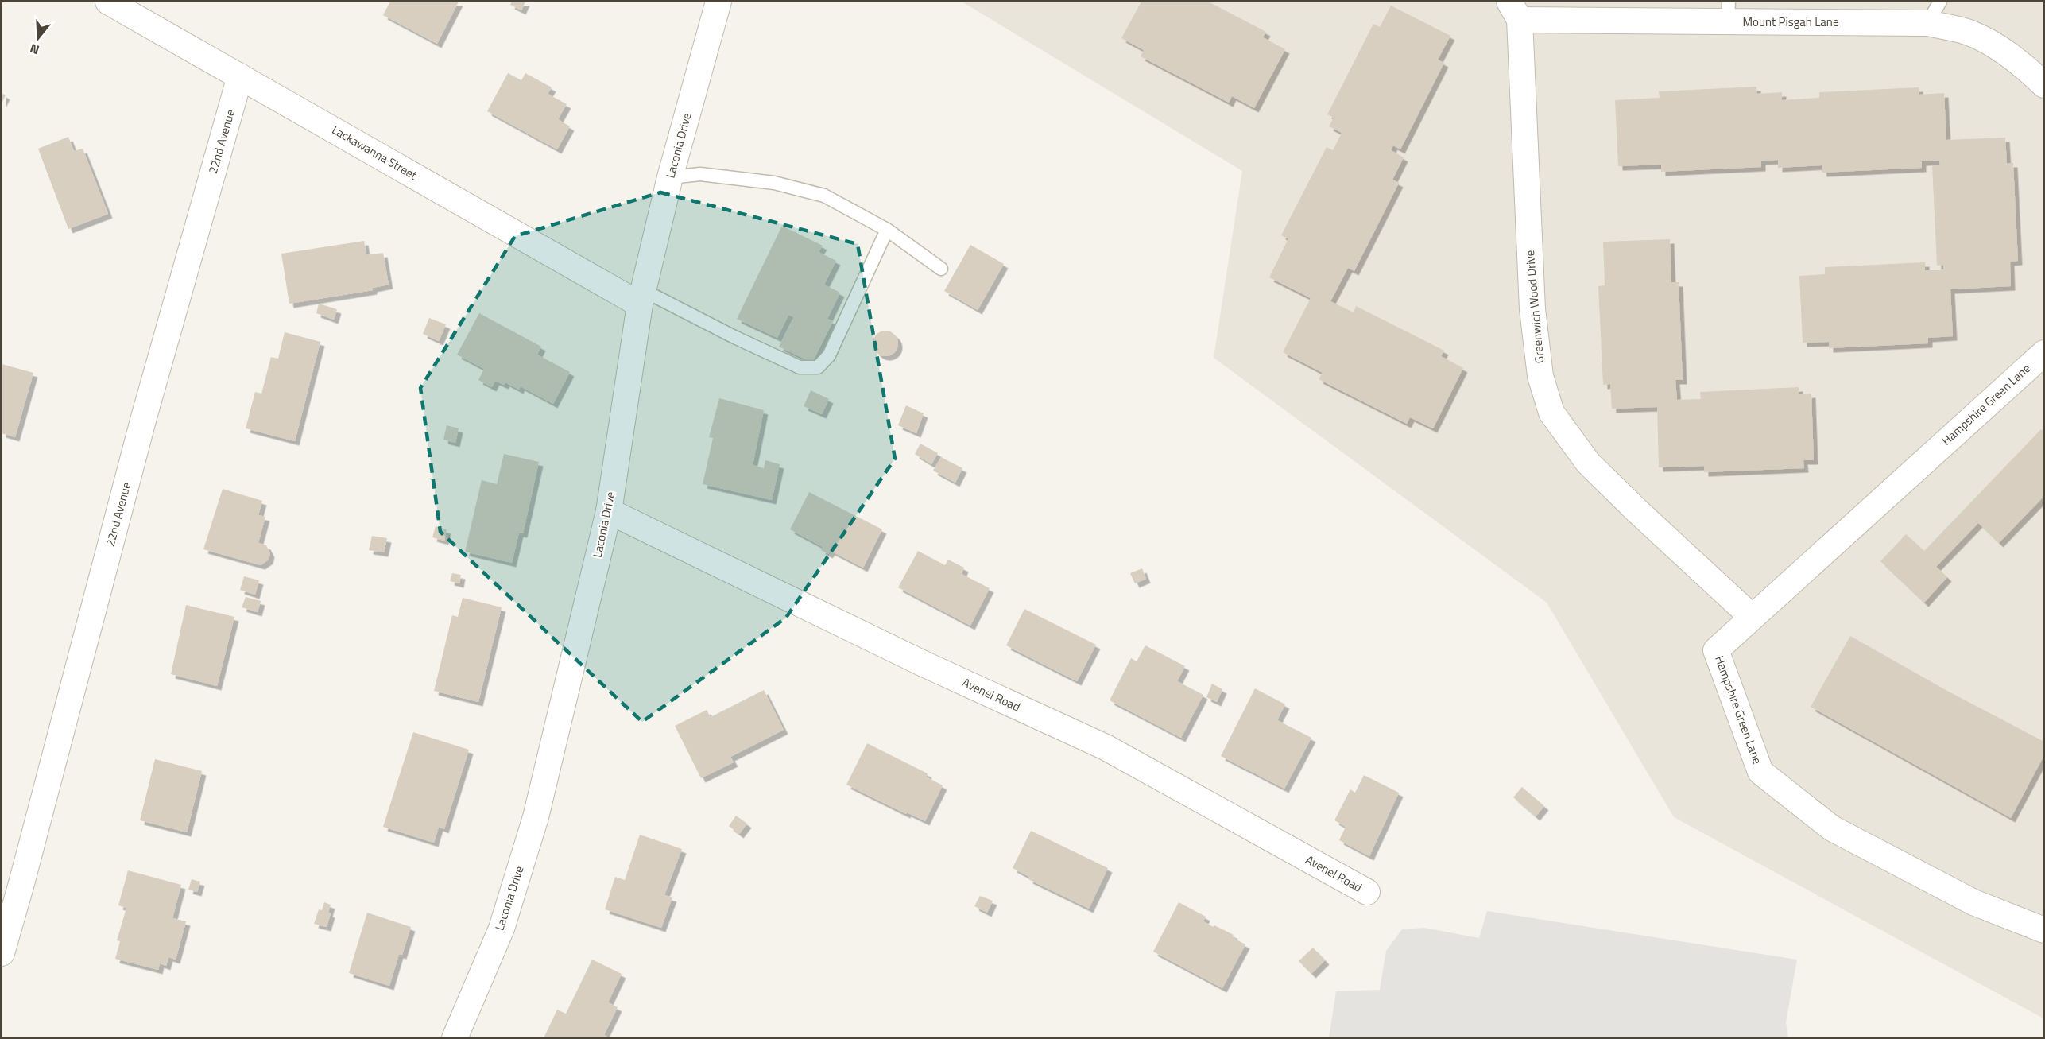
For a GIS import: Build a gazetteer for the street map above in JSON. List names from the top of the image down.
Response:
{
  "streets": {
    "street": [
      "Mount Pisgah Lane",
      "22nd Avenue",
      "Laconia Drive",
      "Lackawanna Street",
      "Greenwich Wood Drive",
      "Hampshire Green Lane",
      "Avenel Road"
    ]
  },
  "crossings": [
    ["Mount Pisgah Lane", "Greenwich Wood Drive"],
    ["22nd Avenue", "Lackawanna Street"],
    ["Laconia Drive", "Lackawanna Street"],
    ["Laconia Drive", "Avenel Road"],
    ["Greenwich Wood Drive", "Hampshire Green Lane"]
  ],
  "north": "bottom"
}
